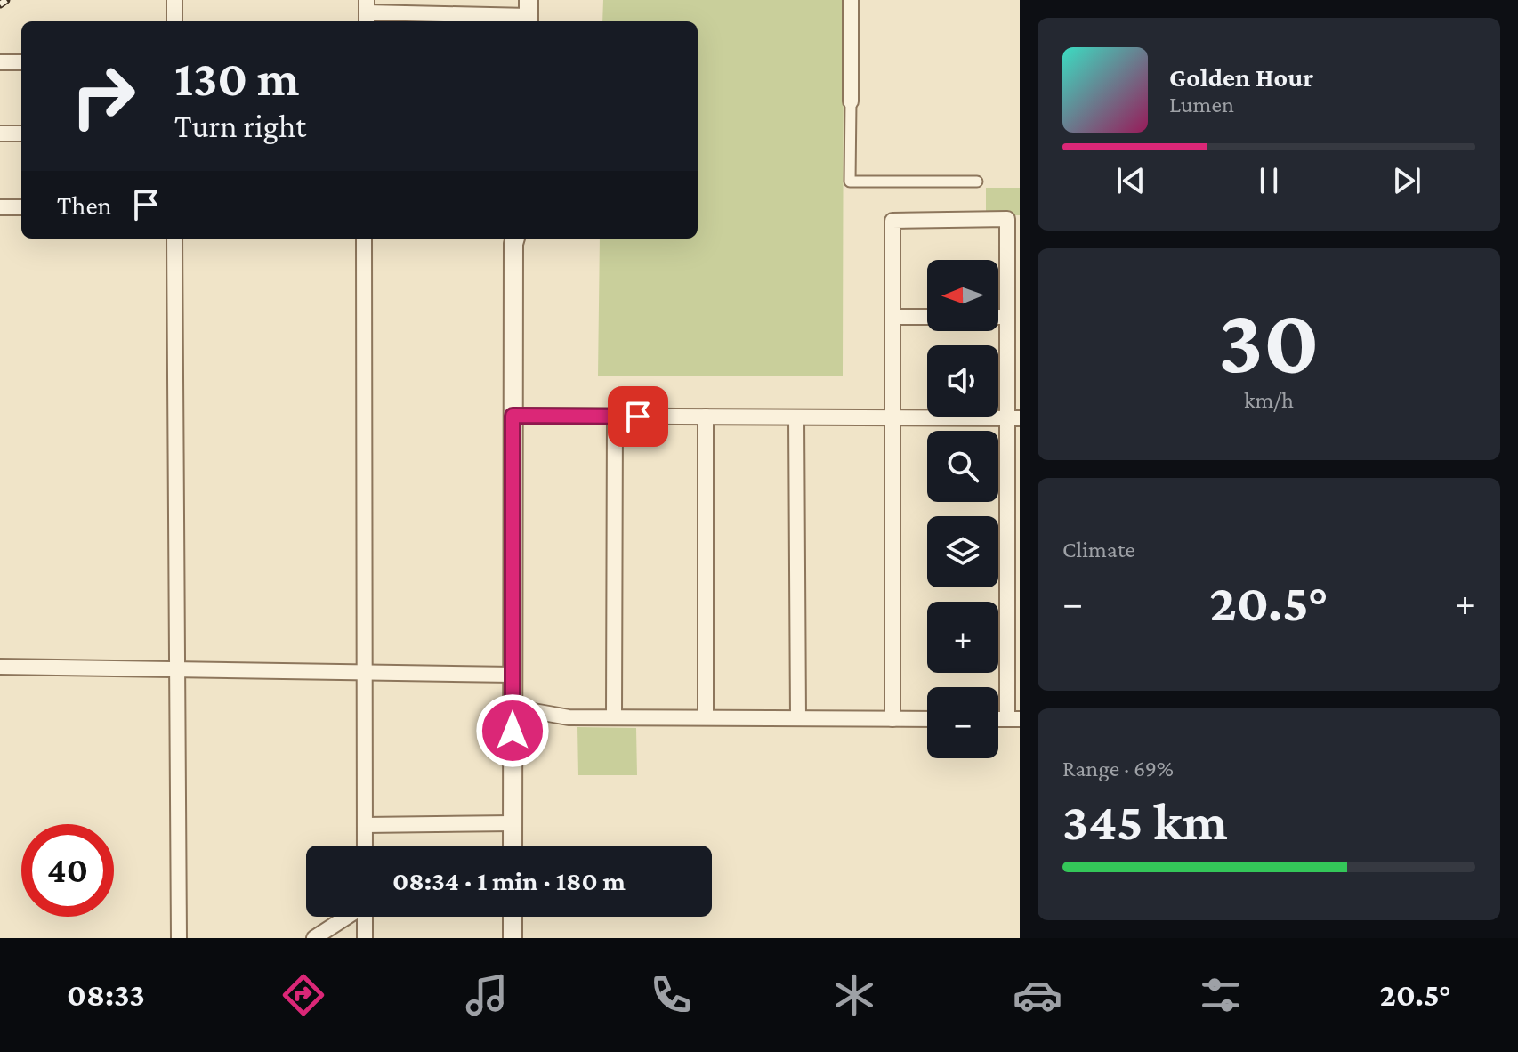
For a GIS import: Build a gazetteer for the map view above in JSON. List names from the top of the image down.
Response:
{
  "north": "left",
  "page": {
    "turn": ["130 m", "Turn right"],
    "song": ["Golden Hour", "Lumen"],
    "then": "Then",
    "tile": [
      ["30", "km/h"],
      "Climate",
      ["Range · 69%", "345 km"]
    ],
    "map_buttons": ["+", "−"],
    "heat": ["−", "20.5°", "+"],
    "limit": "40",
    "trip": "08:34 · 1 min · 180 m",
    "tabs": ["08:33", "20.5°"]
  }
}
